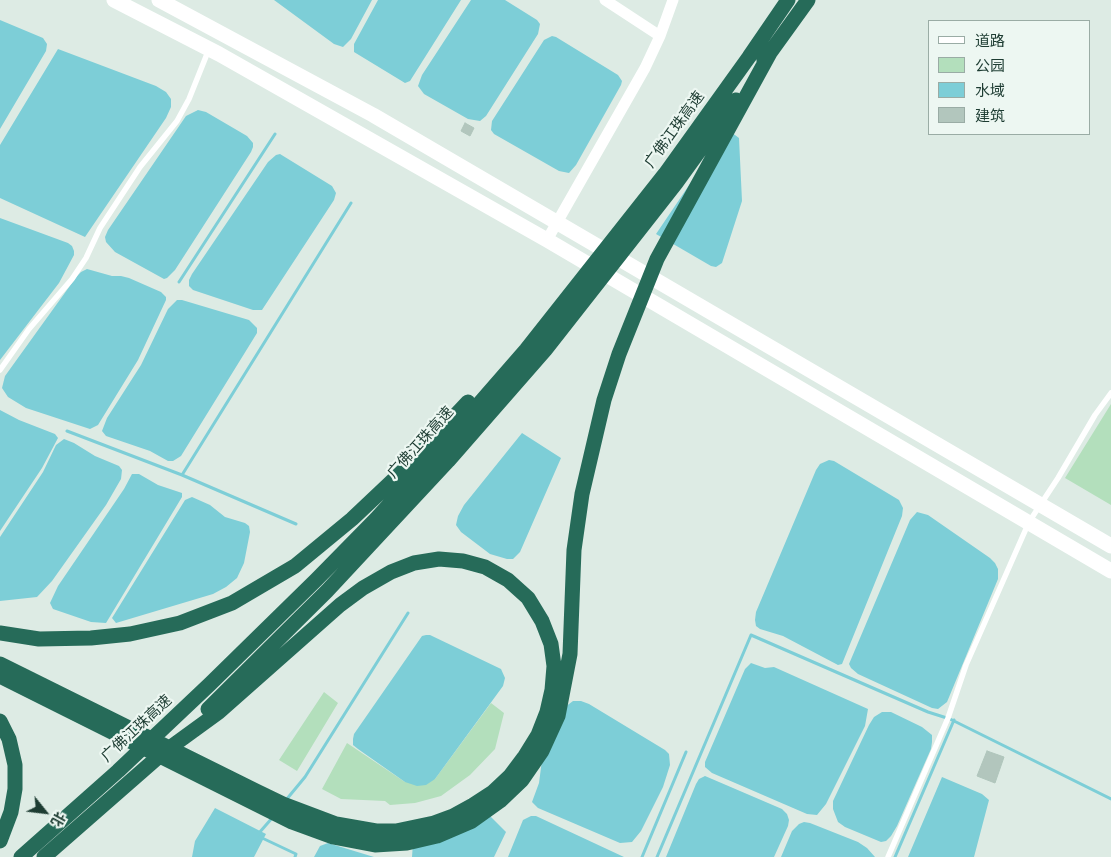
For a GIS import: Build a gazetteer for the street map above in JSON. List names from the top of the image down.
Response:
{
  "streets": {
    "highway": ["广佛江珠高速"]
  },
  "legend": [
    "道路",
    "公园",
    "水域",
    "建筑"
  ],
  "north": "bottom right"
}
